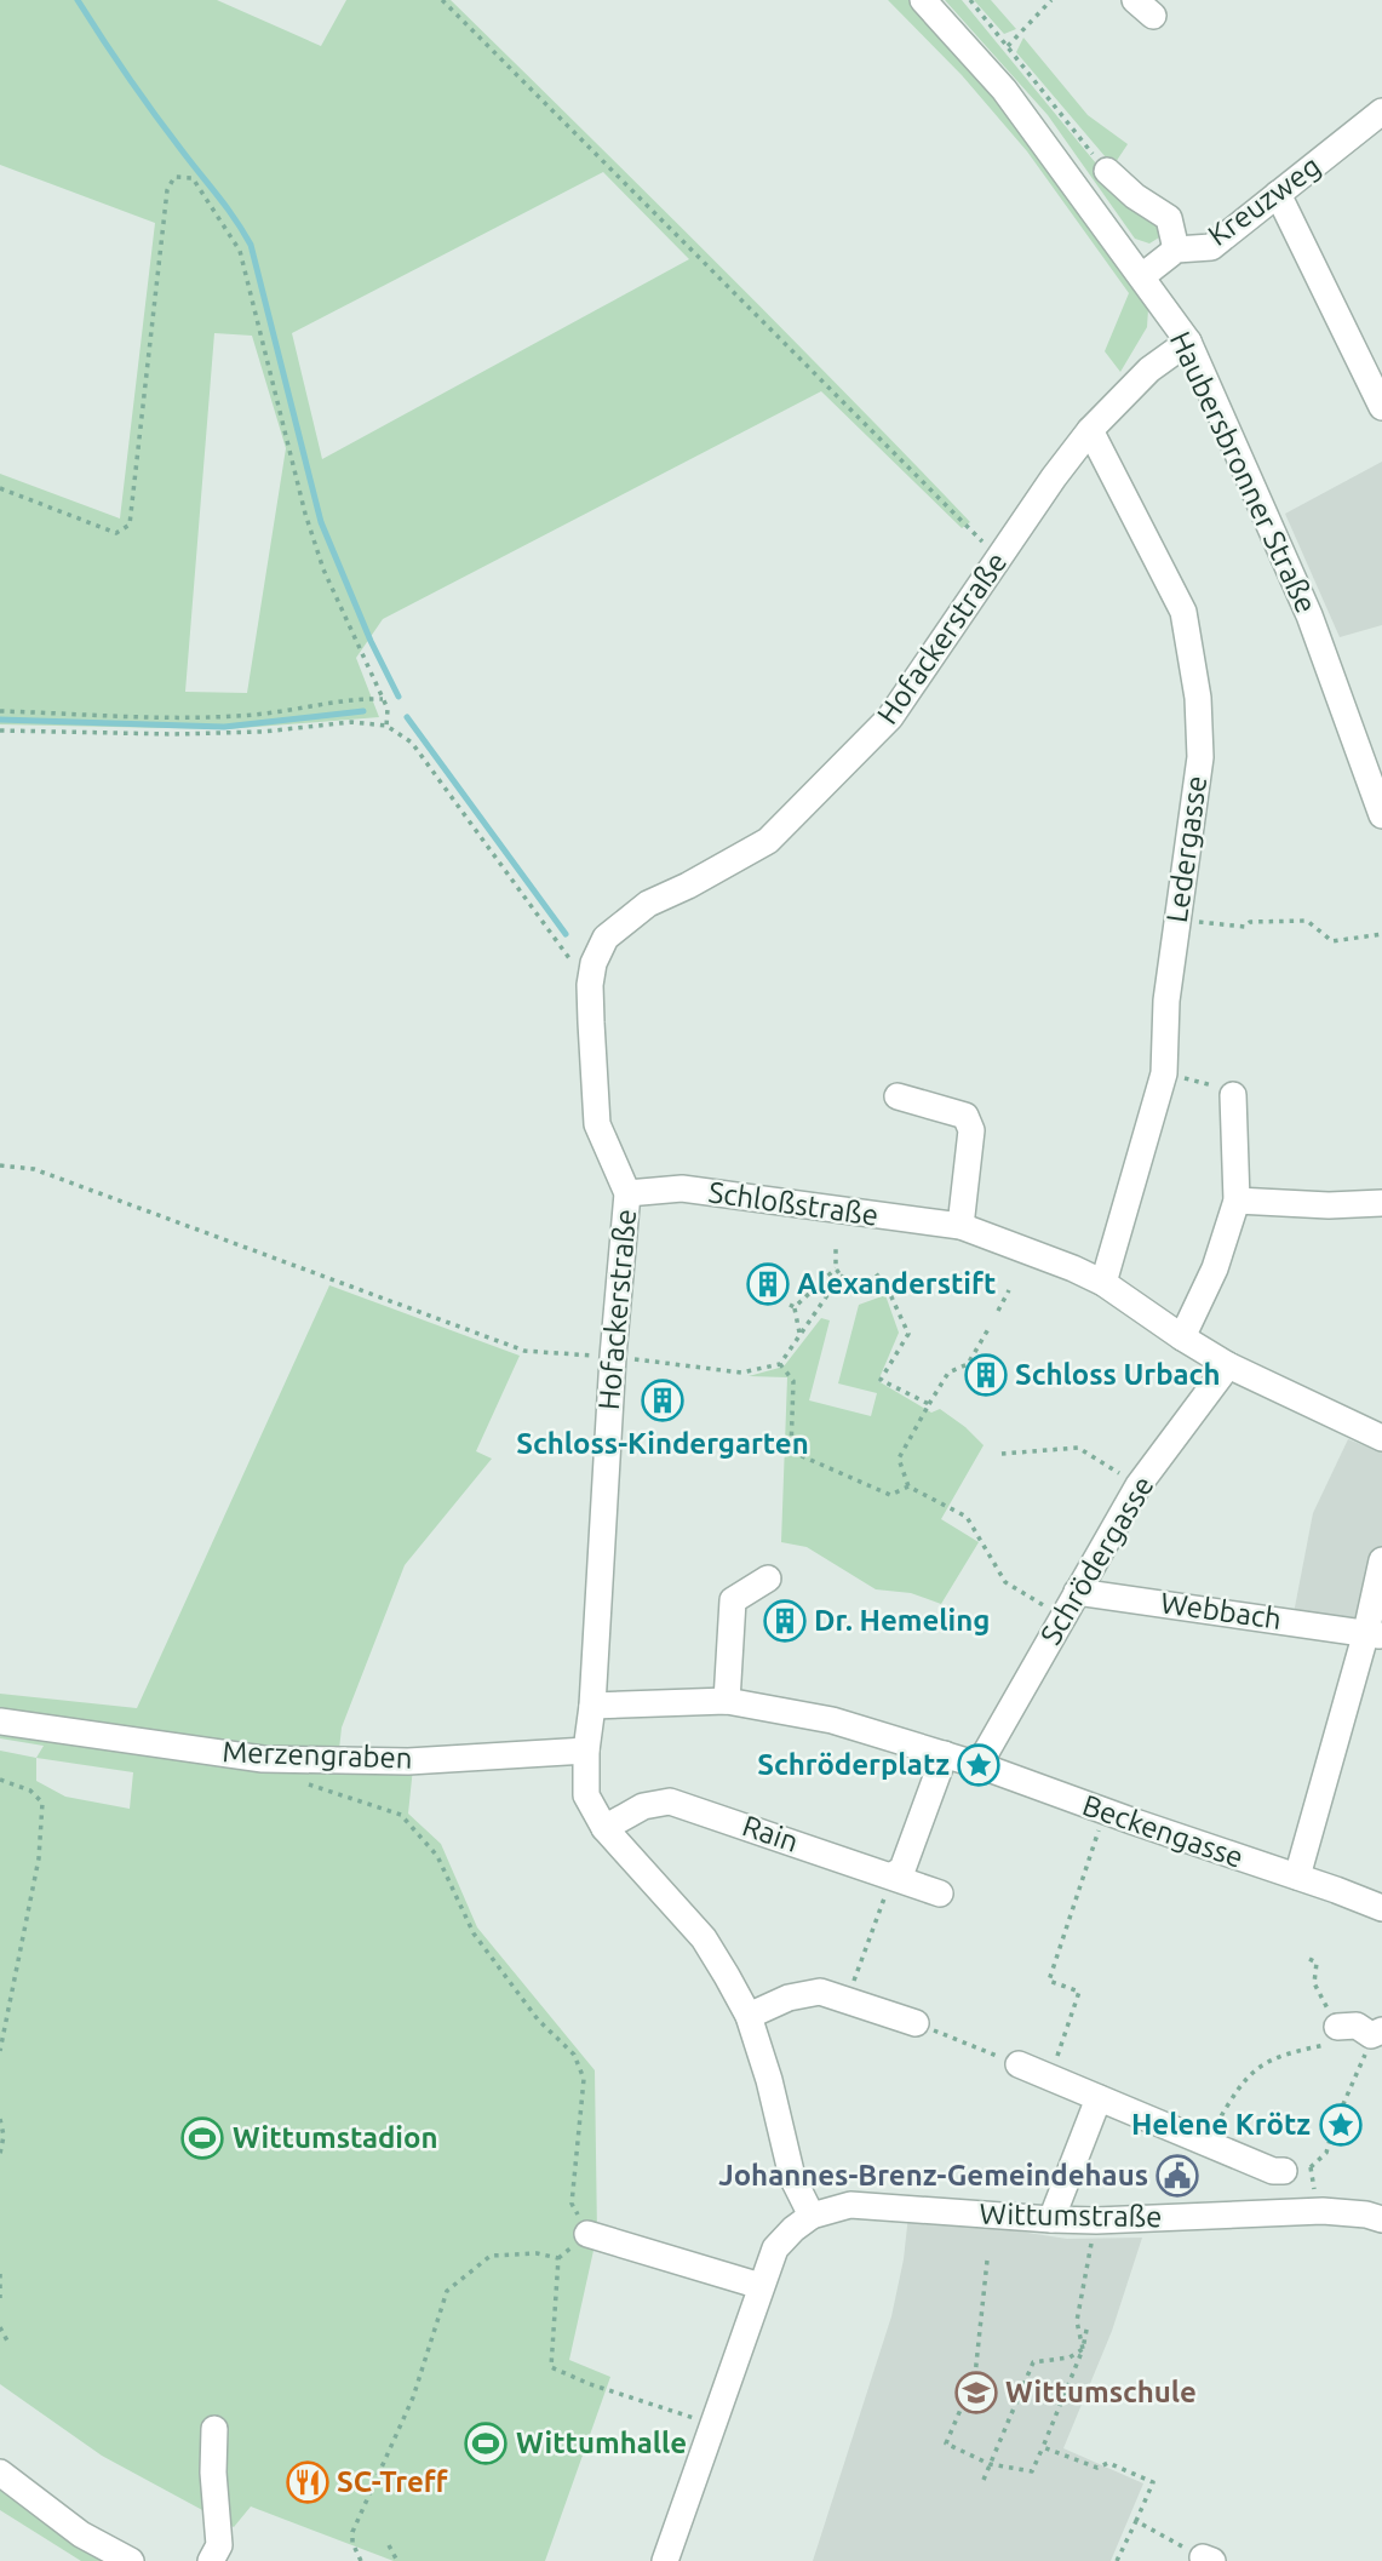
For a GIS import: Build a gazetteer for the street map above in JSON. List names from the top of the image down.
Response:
{
  "streets": {
    "street": [
      "Kreuzweg",
      "Haubersbronner Straße",
      "Hofackerstraße",
      "Ledergasse",
      "Schloßstraße",
      "Schrödergasse",
      "Webbach",
      "Merzengraben",
      "Beckengasse",
      "Rain",
      "Wittumstraße"
    ]
  },
  "crossings": [
    ["Kreuzweg", "Haubersbronner Straße"],
    ["Haubersbronner Straße", "Hofackerstraße"],
    ["Hofackerstraße", "Ledergasse"],
    ["Hofackerstraße", "Schloßstraße"],
    ["Hofackerstraße", "Merzengraben"],
    ["Hofackerstraße", "Beckengasse"],
    ["Hofackerstraße", "Rain"],
    ["Hofackerstraße", "Wittumstraße"],
    ["Ledergasse", "Schloßstraße"],
    ["Schloßstraße", "Schrödergasse"],
    ["Schrödergasse", "Webbach"],
    ["Schrödergasse", "Beckengasse"]
  ],
  "places": {
    "building": [
      "Alexanderstift",
      "Schloss Urbach",
      "Schloss-Kindergarten",
      "Dr. Hemeling"
    ],
    "place": ["Schröderplatz", "Helene Krötz"],
    "sports": ["Wittumstadion", "Wittumhalle"],
    "public building": ["Johannes-Brenz-Gemeindehaus"],
    "school or university": ["Wittumschule"],
    "restaurant": ["SC-Treff"]
  }
}
